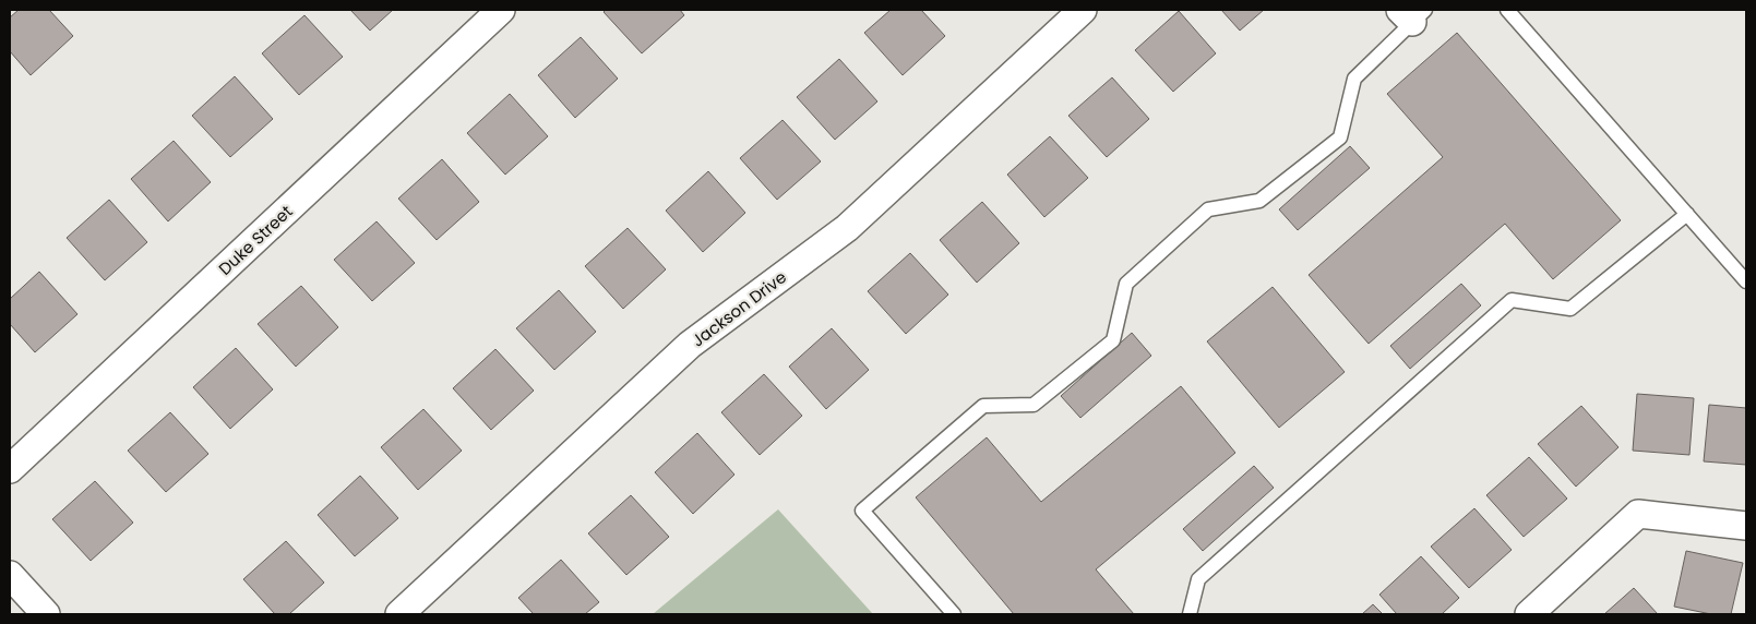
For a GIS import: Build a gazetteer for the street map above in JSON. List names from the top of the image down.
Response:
{
  "streets": {
    "street": ["Duke Street", "Jackson Drive"]
  }
}
